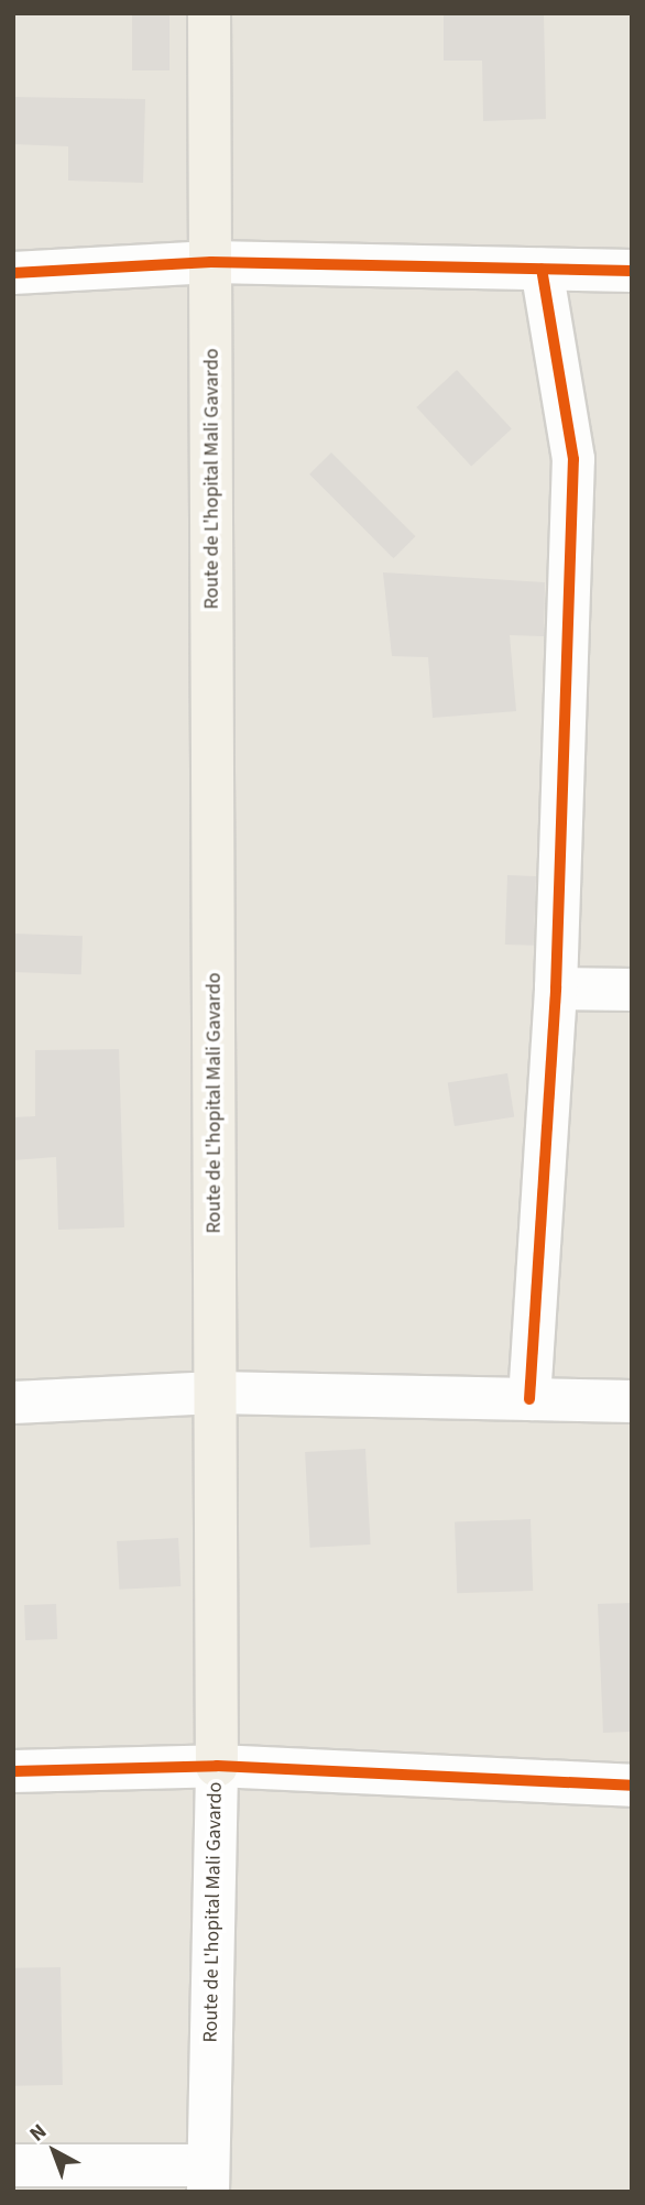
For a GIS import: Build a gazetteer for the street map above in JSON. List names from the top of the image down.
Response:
{
  "streets": {
    "main road": ["Route de L'hopital Mali Gavardo"]
  },
  "north": "top left"
}
